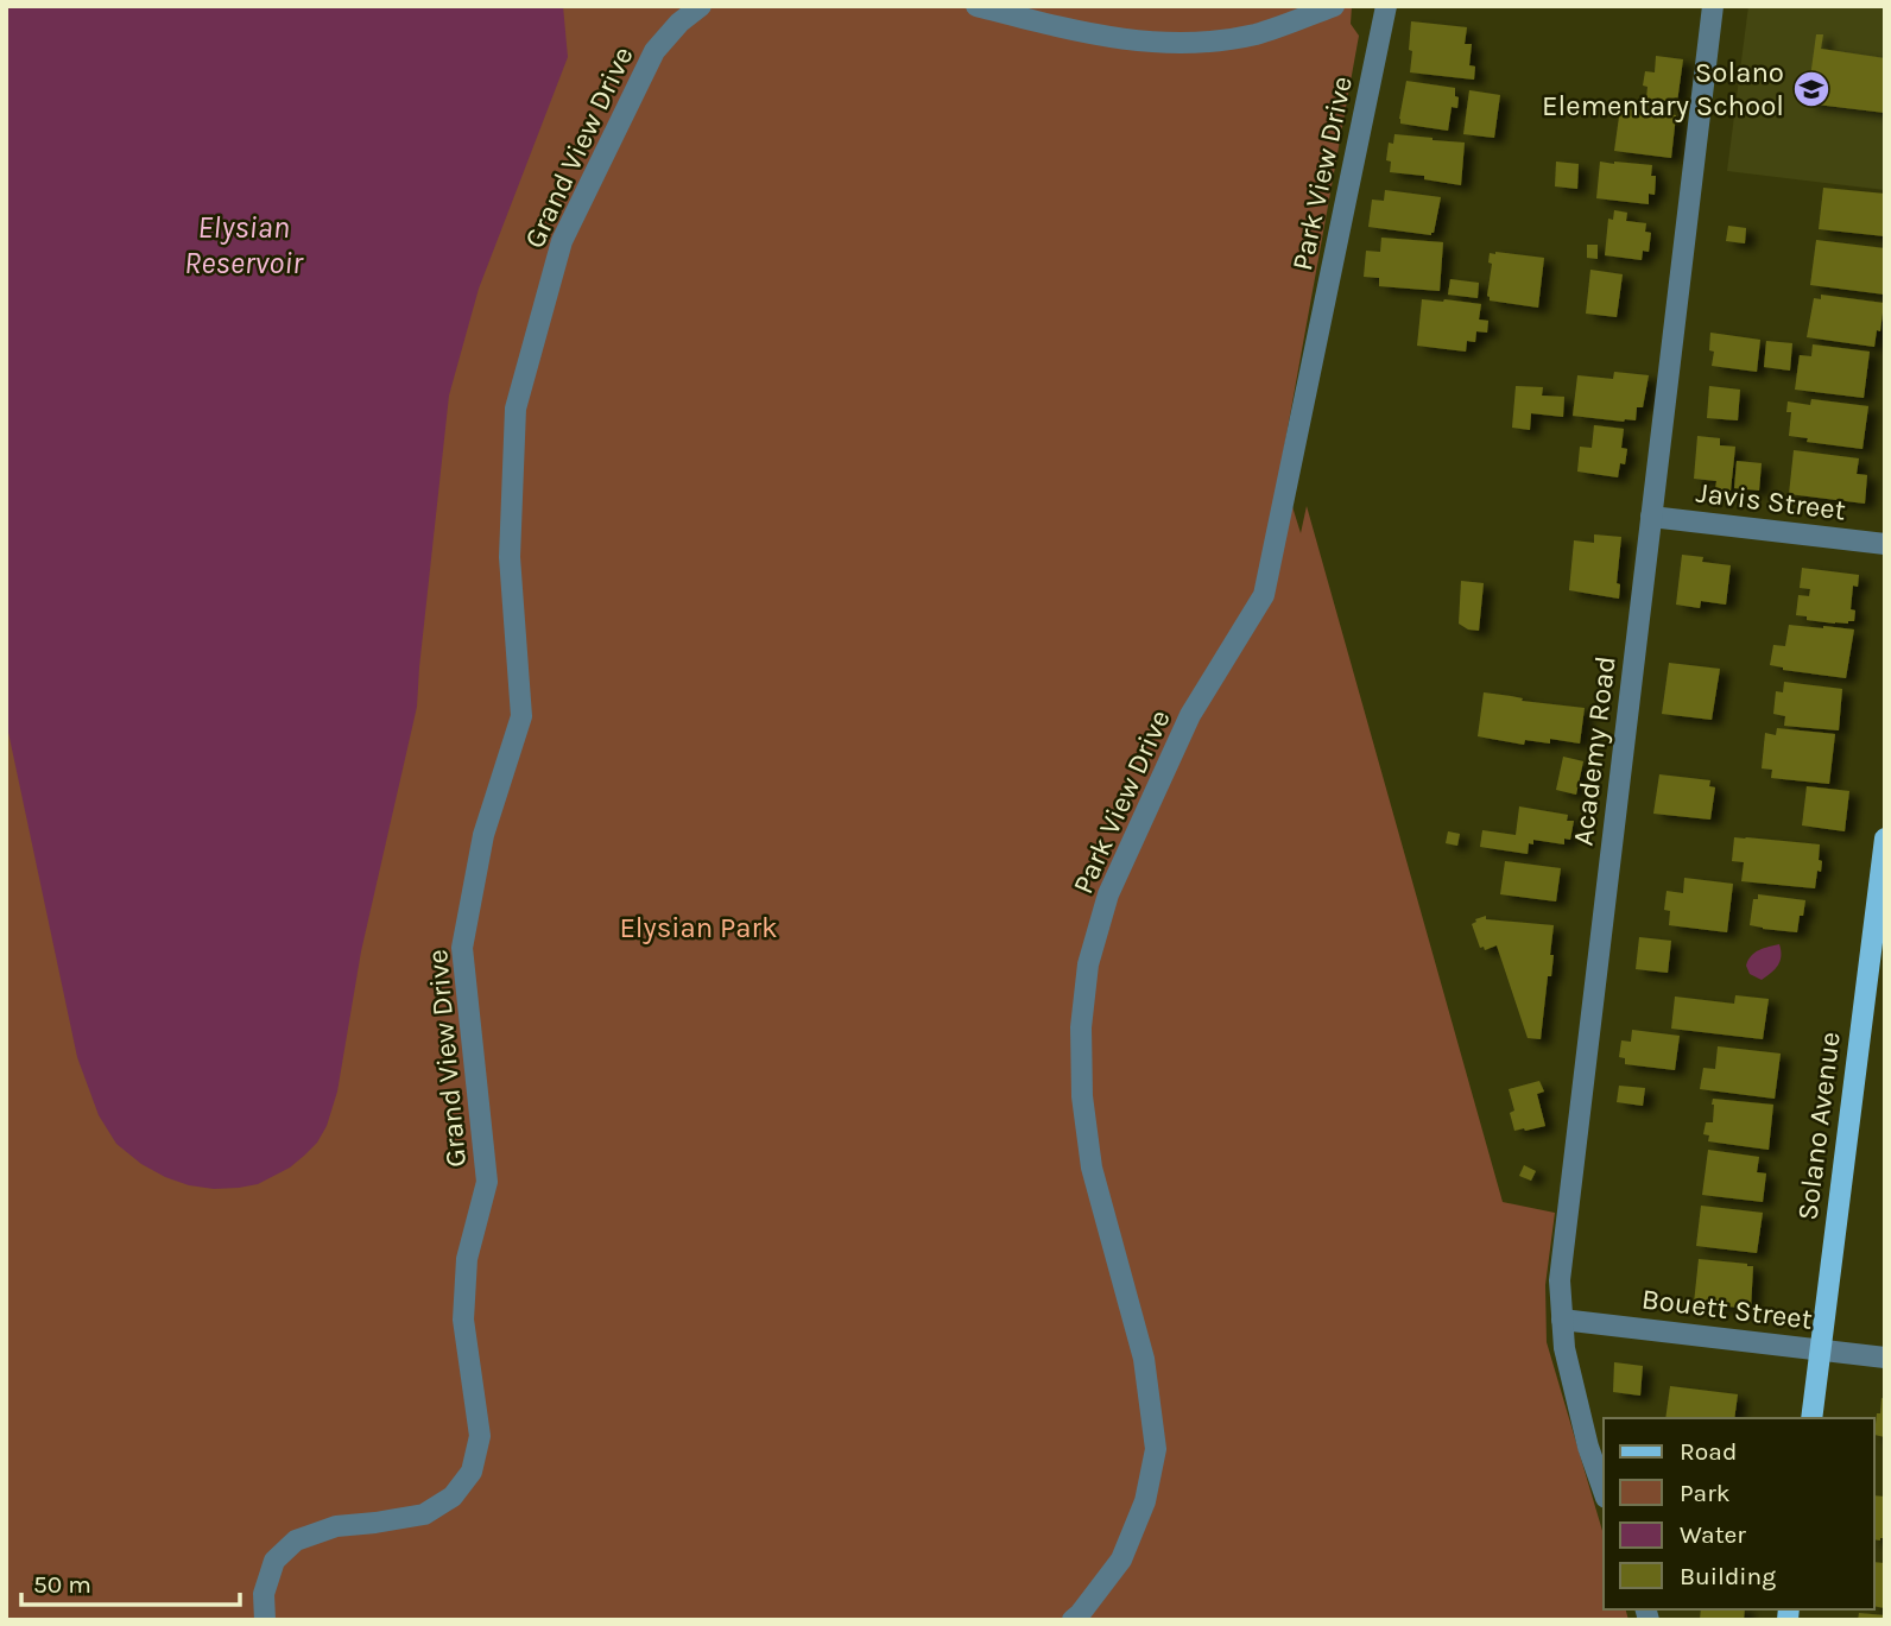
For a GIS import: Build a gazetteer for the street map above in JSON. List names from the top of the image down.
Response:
{
  "streets": {
    "main road": ["Solano Avenue"],
    "street": [
      "Grand View Drive",
      "Park View Drive",
      "Javis Street",
      "Academy Road",
      "Bouett Street"
    ]
  },
  "crossings": [
    ["Javis Street", "Academy Road"],
    ["Academy Road", "Bouett Street"],
    ["Solano Avenue", "Bouett Street"]
  ],
  "water": ["Elysian Reservoir"],
  "parks": ["Elysian Park"],
  "places": {
    "school or university": ["Solano Elementary School"]
  },
  "legend": [
    "Road",
    "Park",
    "Water",
    "Building"
  ],
  "scale_bar": "50 m"
}
